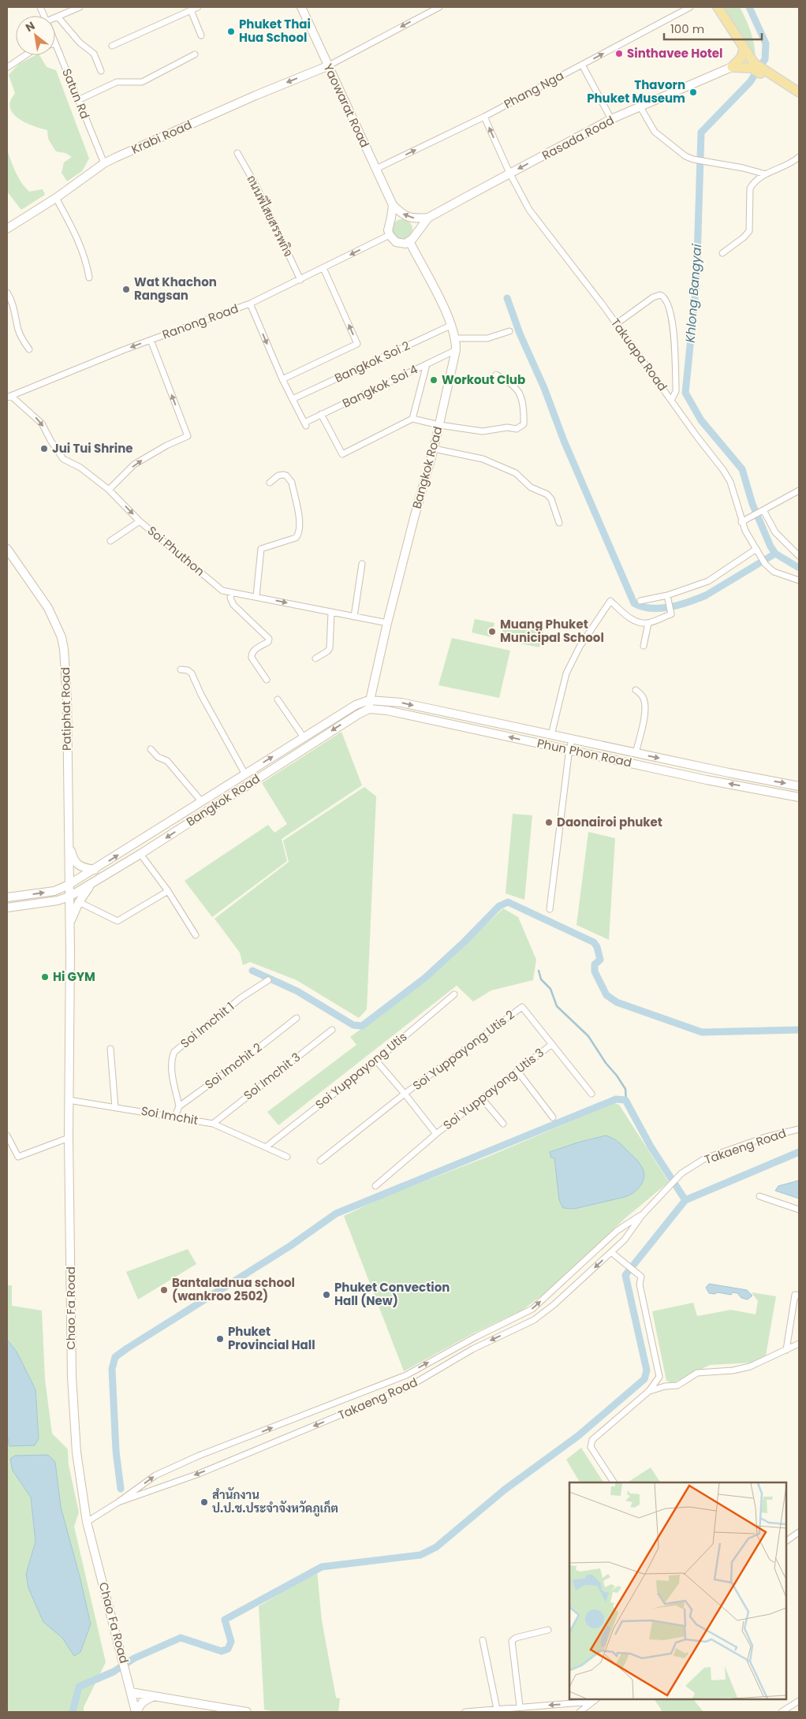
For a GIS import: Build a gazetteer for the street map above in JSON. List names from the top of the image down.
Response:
{
  "streets": {
    "main road": [
      "Yaowarat Road",
      "Krabi Road",
      "Rasada Road",
      "Bangkok Road",
      "Patiphat Road",
      "Phun Phon Road",
      "Chao Fa Road"
    ],
    "street": [
      "Phang Nga",
      "Satun Rd",
      "ถนนพิไสยสรรพกิจ",
      "Ranong Road",
      "Takuapa Road",
      "Bangkok Soi 2",
      "Bangkok Soi 4",
      "Soi Phuthon",
      "Soi Imchit 1",
      "Soi Yuppayong Utis 2",
      "Soi Imchit 2",
      "Soi Yuppayong Utis",
      "Soi Imchit 3",
      "Soi Yuppayong Utis 3",
      "Soi Imchit",
      "Takaeng Road"
    ]
  },
  "crossings": [
    ["Phang Nga", "Yaowarat Road"],
    ["Phang Nga", "Takuapa Road"],
    ["Satun Rd", "Krabi Road"],
    ["Yaowarat Road", "Krabi Road"],
    ["Rasada Road", "Takuapa Road"],
    ["ถนนพิไสยสรรพกิจ", "Ranong Road"],
    ["Ranong Road", "Soi Phuthon"],
    ["Bangkok Soi 2", "Bangkok Soi 4"],
    ["Bangkok Soi 2", "Bangkok Road"],
    ["Bangkok Soi 4", "Bangkok Road"],
    ["Bangkok Road", "Soi Phuthon"],
    ["Bangkok Road", "Patiphat Road"],
    ["Bangkok Road", "Phun Phon Road"],
    ["Bangkok Road", "Chao Fa Road"],
    ["Patiphat Road", "Chao Fa Road"],
    ["Soi Imchit 1", "Soi Imchit 2"],
    ["Soi Yuppayong Utis 2", "Soi Yuppayong Utis 3"],
    ["Soi Yuppayong Utis", "Soi Imchit"],
    ["Soi Imchit 3", "Soi Imchit"],
    ["Soi Imchit", "Chao Fa Road"],
    ["Takaeng Road", "Chao Fa Road"]
  ],
  "one_way": [
    "Phang Nga",
    "Krabi Road",
    "Ranong Road",
    "Soi Phuthon"
  ],
  "water": ["Khlong Bangyai"],
  "places": [
    "Phuket Thai Hua School",
    "Sinthavee Hotel",
    "Thavorn Phuket Museum",
    "Wat Khachon Rangsan",
    "Workout Club",
    "Jui Tui Shrine",
    "Muang Phuket Municipal School",
    "Daonairoi phuket",
    "Hi GYM",
    "Bantaladnua school (wankroo 2502)",
    "Phuket Convection Hall (New)",
    "Phuket Provincial Hall",
    "สำนักงาน ป.ป.ช.ประจำจังหวัดภูเก็ต"
  ],
  "scale_bar": "100 m",
  "north": "top left"
}
